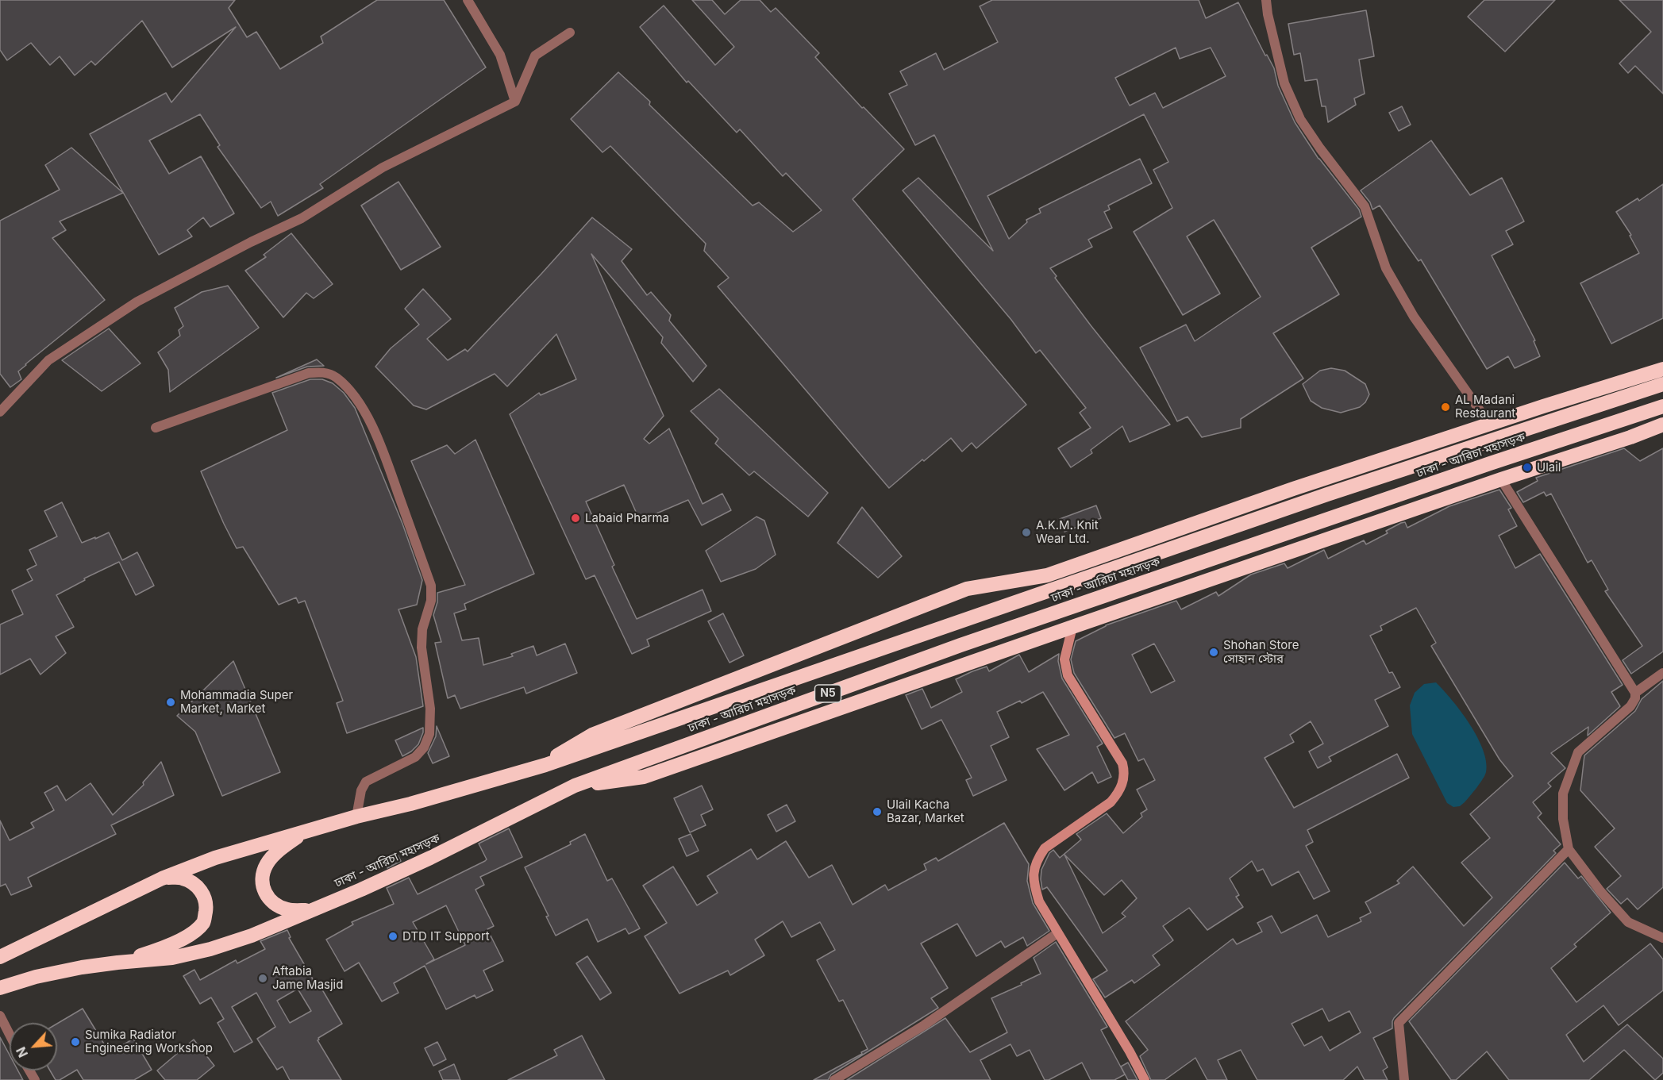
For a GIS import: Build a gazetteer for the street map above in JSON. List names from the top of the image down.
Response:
{
  "streets": {
    "highway": ["ঢাকা - আরিচা মহাসড়ক", "N5"]
  },
  "places": [
    "AL Madani Restaurant",
    "Ulail",
    "Labaid Pharma",
    "A.K.M. Knit Wear Ltd.",
    "Shohan Store সোহান স্টোর",
    "Mohammadia Super Market, Market",
    "Ulail Kacha Bazar, Market",
    "DTD IT Support",
    "Aftabia Jame Masjid",
    "Sumika Radiator Engineering Workshop"
  ],
  "north": "bottom left"
}
